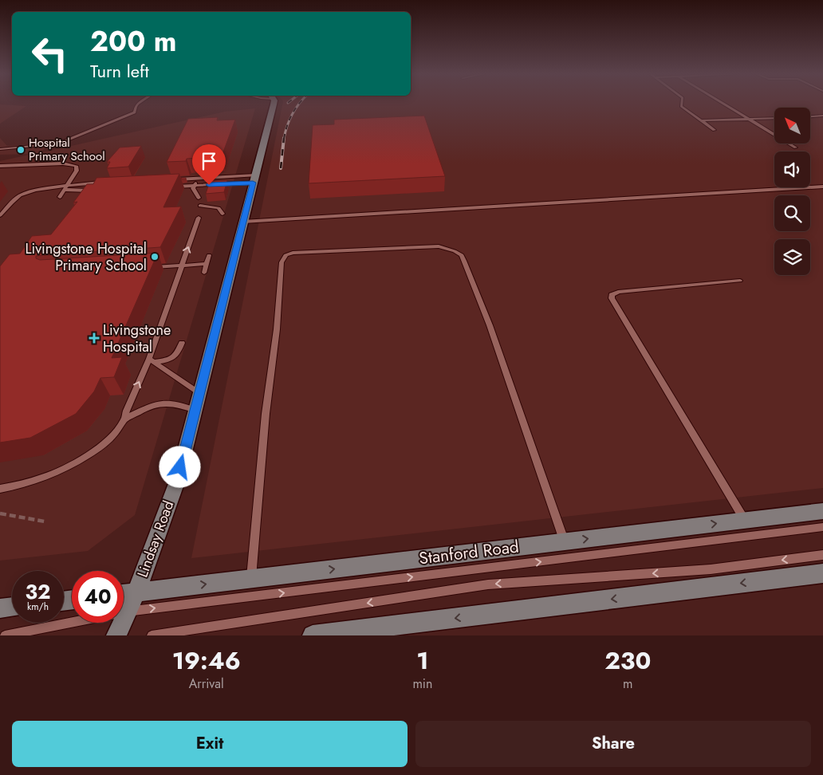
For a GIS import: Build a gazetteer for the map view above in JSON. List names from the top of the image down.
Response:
{
  "streets": {
    "street": ["Lindsay Road", "Stanford Road"]
  },
  "crossings": [
    ["Lindsay Road", "Stanford Road"]
  ],
  "places": {
    "other": ["Hospital Primary School", "Livingstone Hospital Primary School"],
    "health": ["Livingstone Hospital"]
  },
  "north": "top left",
  "page": {
    "turn": ["200 m", "Turn left"],
    "speed": "32 km/h",
    "limit": "40",
    "eta": [
      "19:46",
      "Arrival",
      "1",
      "min",
      "230",
      "m"
    ],
    "buttons": ["Exit", "Share"]
  }
}
